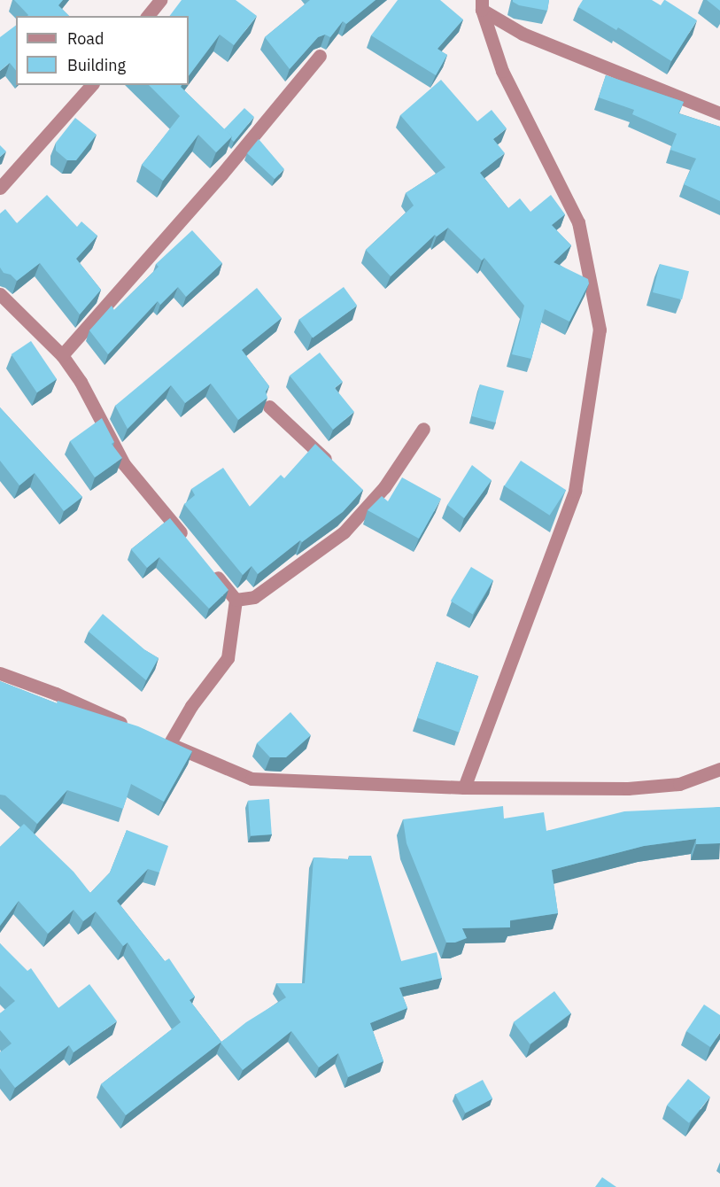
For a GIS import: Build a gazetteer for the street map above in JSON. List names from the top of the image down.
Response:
{
  "legend": ["Road", "Building"]
}
